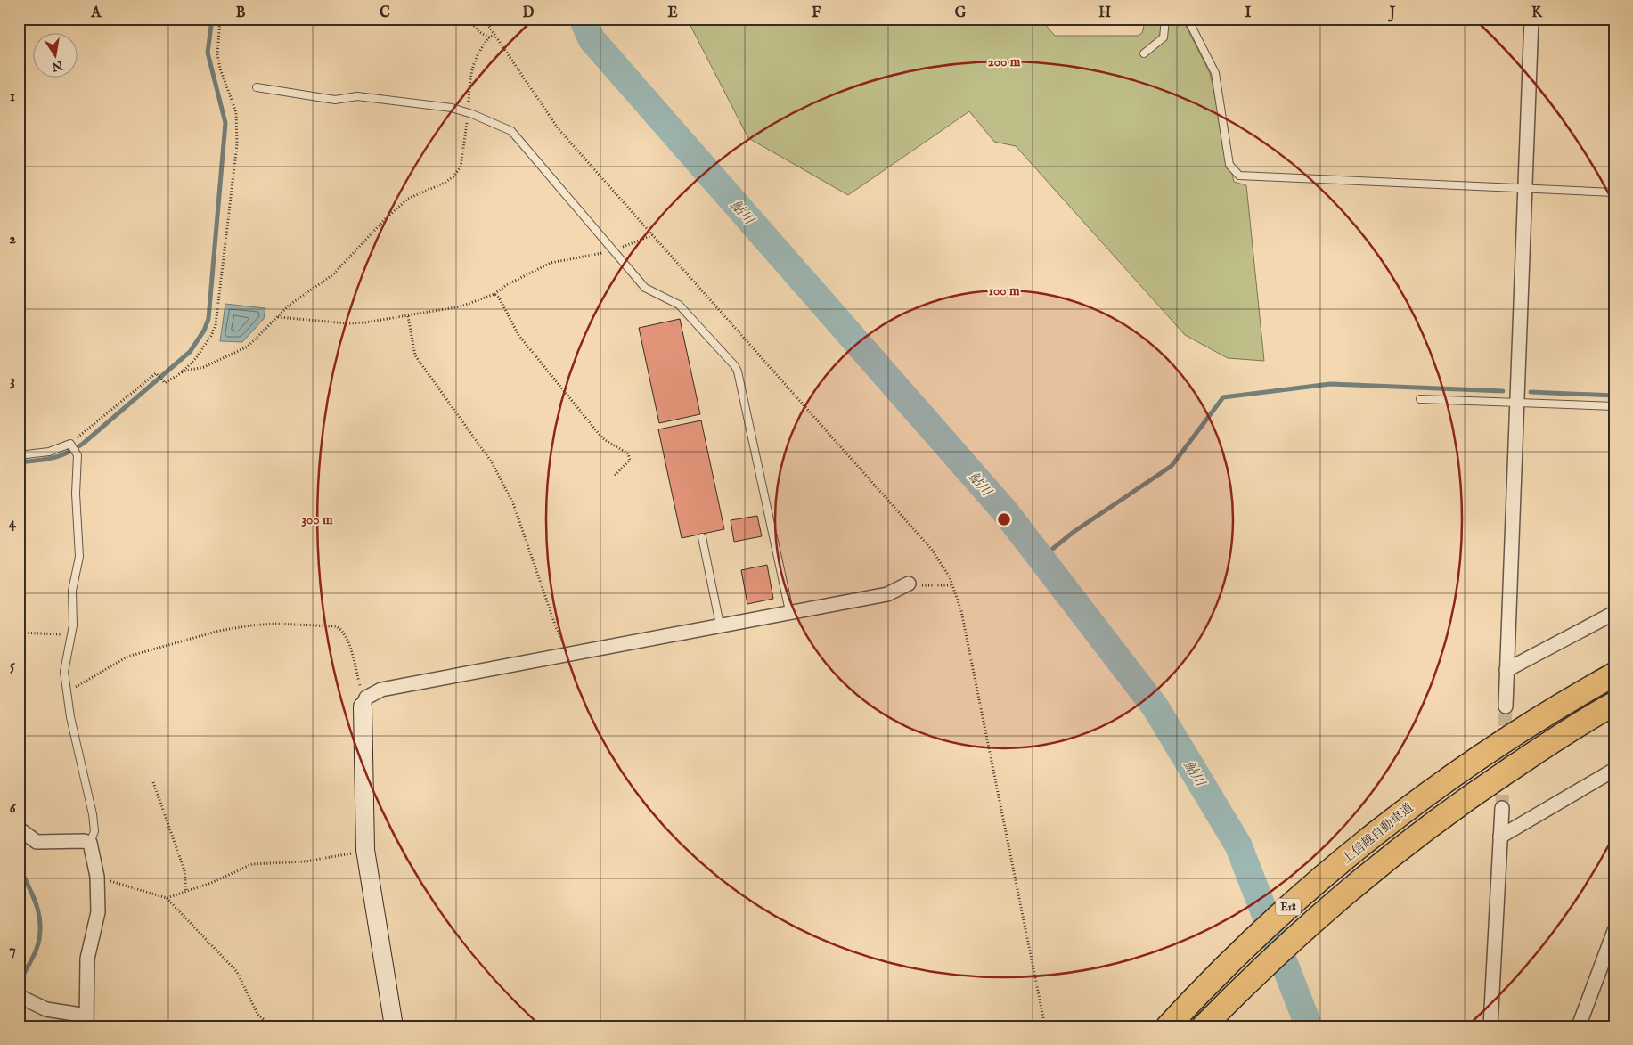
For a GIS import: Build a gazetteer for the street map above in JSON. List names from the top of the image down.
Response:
{
  "streets": {
    "highway": ["上信越自動車道", "E18"]
  },
  "water": ["鮎川"],
  "north": "bottom",
  "grid": {
    "columns": [
      "A",
      "B",
      "C",
      "D",
      "E",
      "F",
      "G",
      "H",
      "I",
      "J",
      "K"
    ],
    "rows": [
      "1",
      "2",
      "3",
      "4",
      "5",
      "6",
      "7"
    ]
  },
  "rings": ["200 m", "100 m", "300 m"]
}
